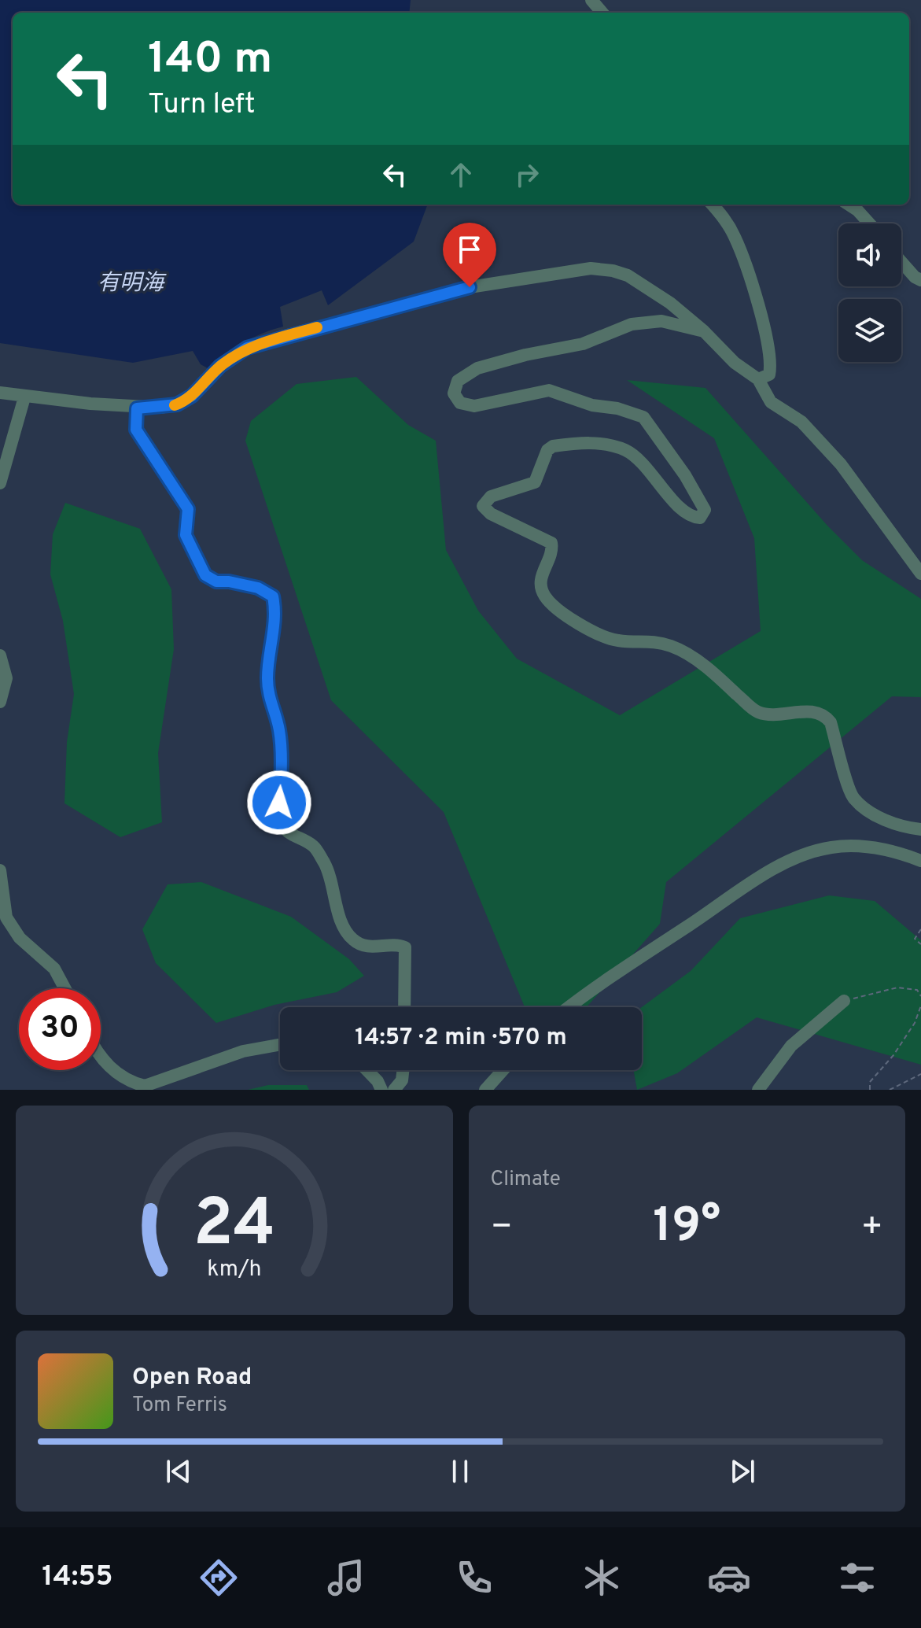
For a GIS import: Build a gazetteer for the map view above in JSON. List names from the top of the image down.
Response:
{
  "water": ["有明海"],
  "page": {
    "turn": ["140 m", "Turn left"],
    "limit": "30",
    "trip": "14:57 · 2 min · 570 m",
    "tile": "Climate",
    "heat": ["−", "19°", "+"],
    "song": ["Open Road", "Tom Ferris"],
    "tabs": "14:55",
    "gauge": ["24", "km/h"]
  }
}
